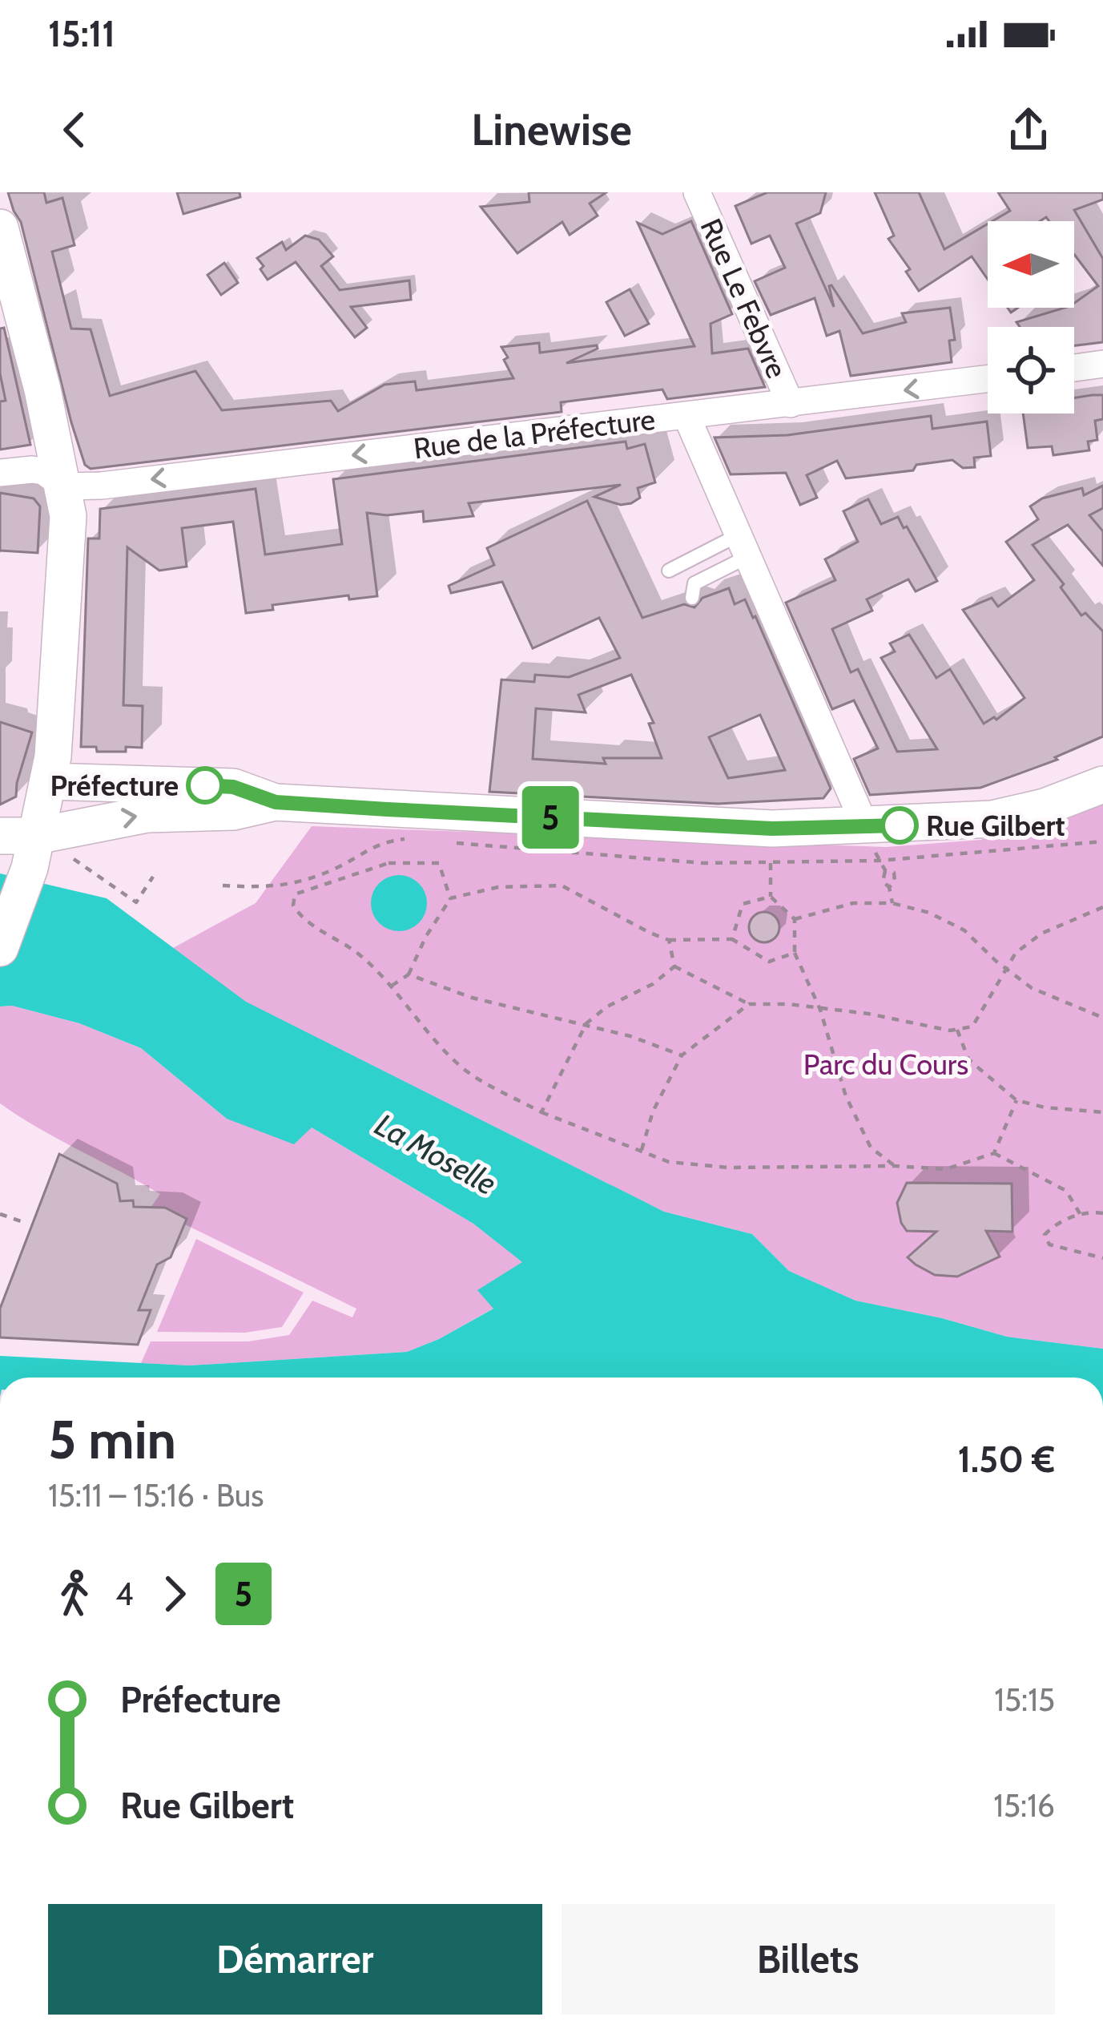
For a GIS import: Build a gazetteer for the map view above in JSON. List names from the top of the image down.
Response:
{
  "streets": {
    "street": ["Rue Le Febvre", "Rue de la Préfecture"]
  },
  "crossings": [
    ["Rue Le Febvre", "Rue de la Préfecture"]
  ],
  "one_way": ["Rue de la Préfecture"],
  "water": ["La Moselle"],
  "parks": ["Parc du Cours"],
  "places": ["Préfecture", "Rue Gilbert"],
  "lines": ["bus line 5"],
  "north": "left",
  "page": {
    "status": "15:11",
    "header": "Linewise",
    "on_map": "5",
    "heading": ["5 min", "15:11 – 15:16 · Bus", "1.50 €"],
    "legs": ["4", "5"],
    "list": [
      {
        "name": "Préfecture",
        "value": "15:15"
      },
      {
        "name": "Rue Gilbert",
        "value": "15:16"
      }
    ],
    "buttons": ["Démarrer", "Billets"]
  }
}
